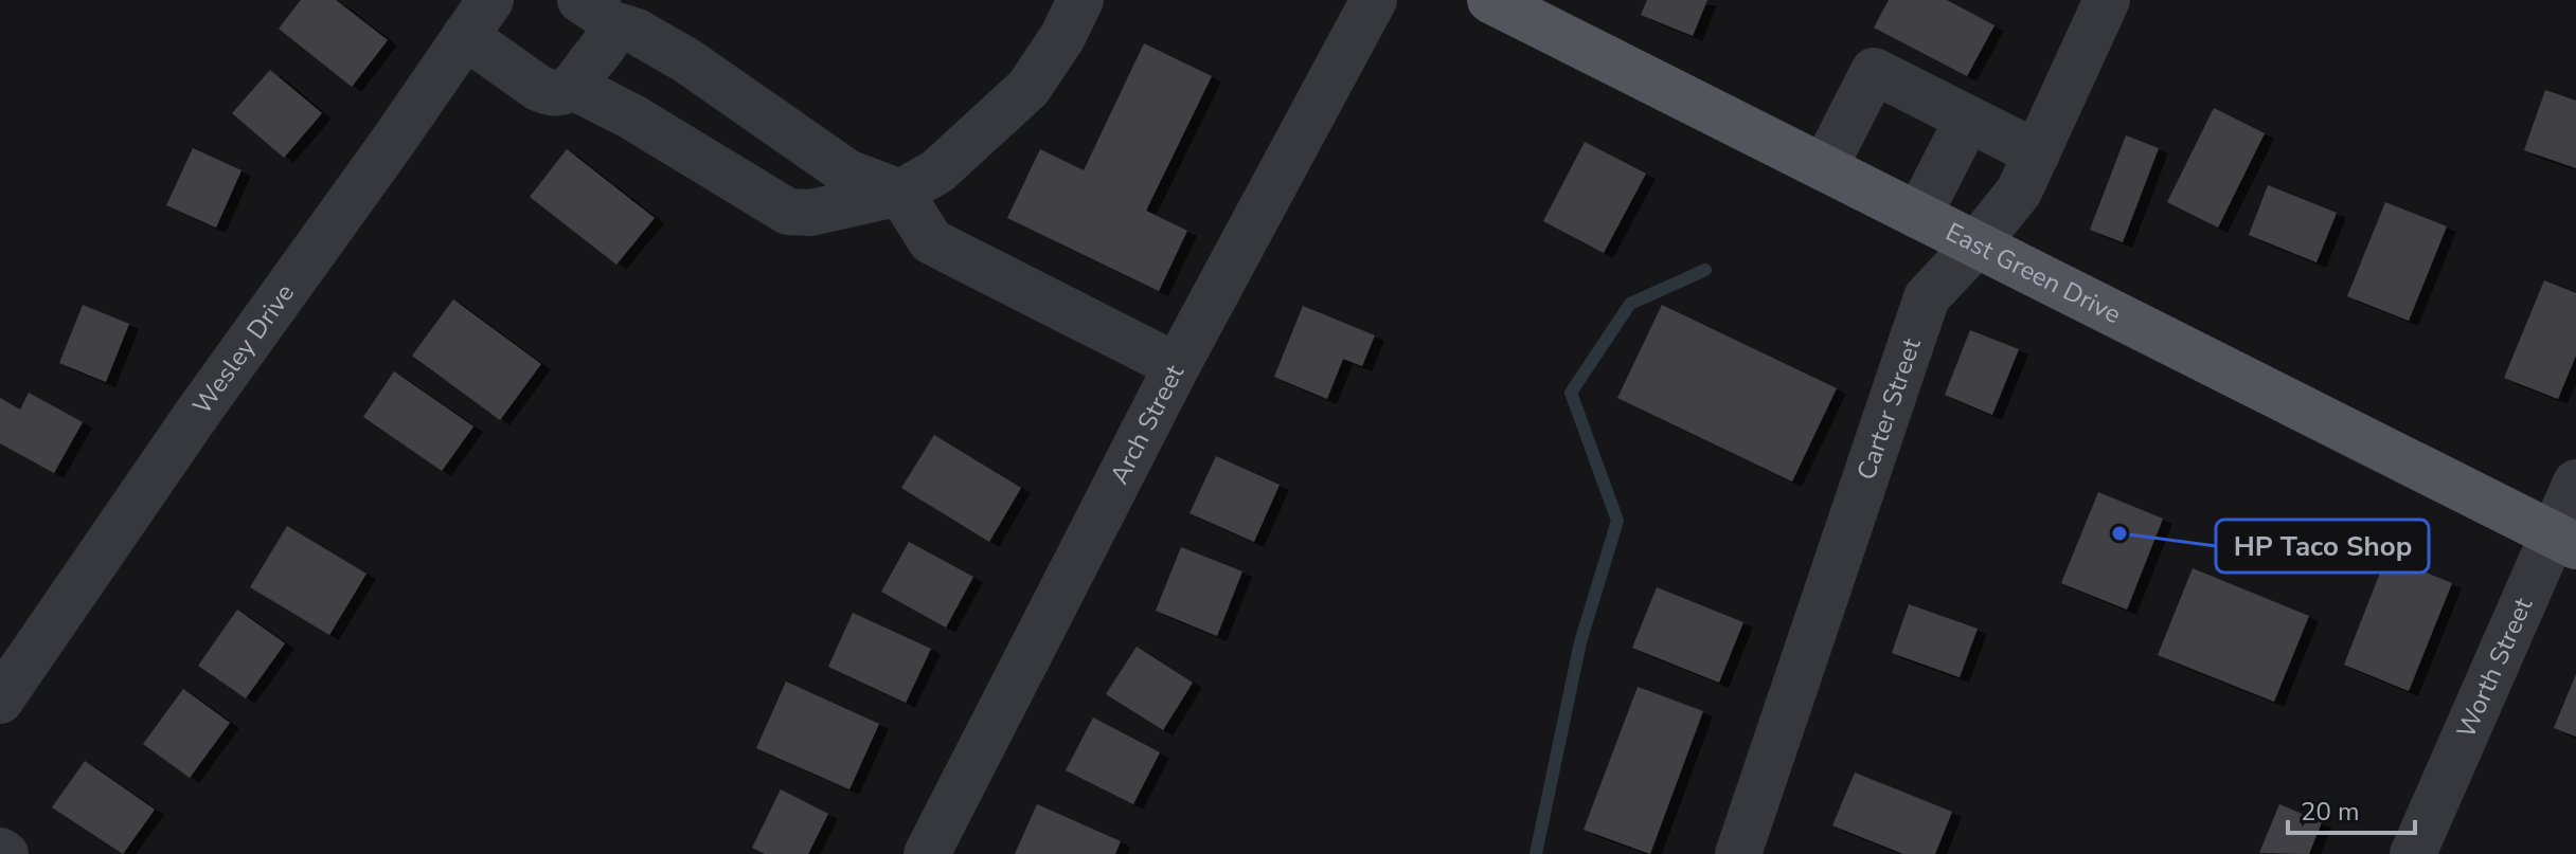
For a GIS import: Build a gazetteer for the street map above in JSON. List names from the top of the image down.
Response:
{
  "streets": {
    "main road": ["East Green Drive"],
    "street": [
      "Wesley Drive",
      "Carter Street",
      "Arch Street",
      "Worth Street"
    ]
  },
  "crossings": [
    ["East Green Drive", "Carter Street"],
    ["East Green Drive", "Worth Street"]
  ],
  "places": ["HP Taco Shop"],
  "scale_bar": "20 m"
}
